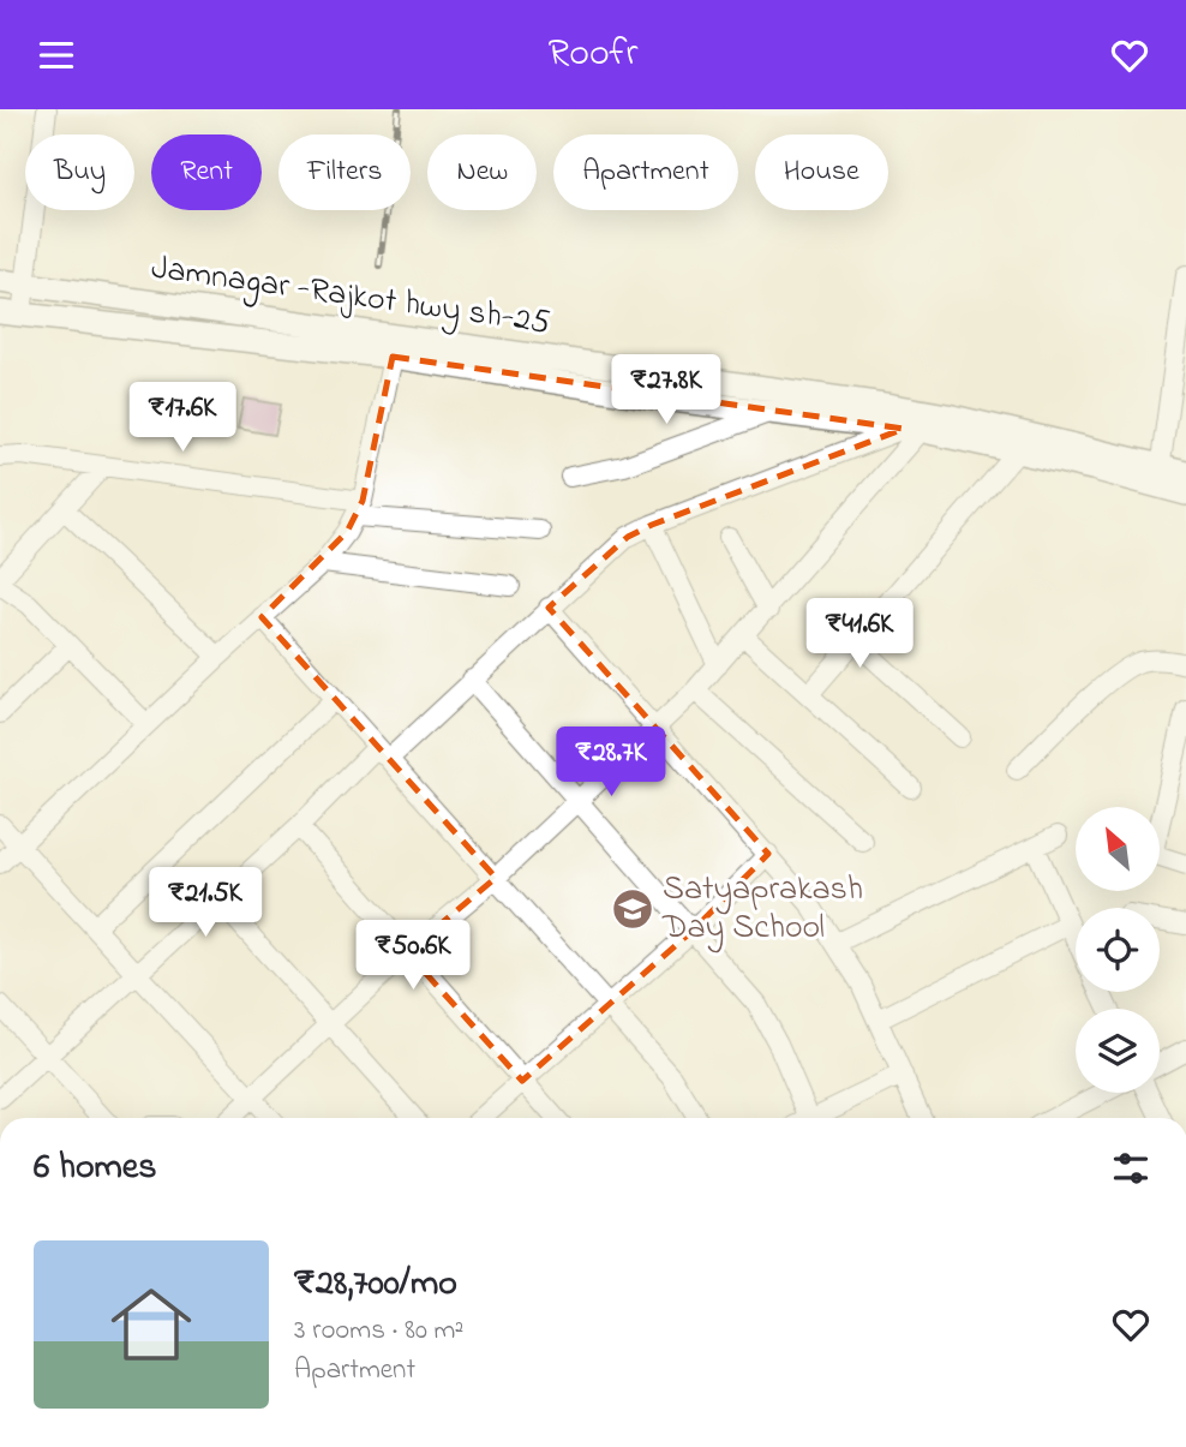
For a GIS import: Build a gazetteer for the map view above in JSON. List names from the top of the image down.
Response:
{
  "streets": {
    "main road": ["Jamnagar -Rajkot hwy sh-25"]
  },
  "places": {
    "school or university": ["Satyaprakash Day School"]
  },
  "north": "top left",
  "page": {
    "header": "Roofr",
    "chip": [
      "Buy",
      "Rent",
      "Filters",
      "New",
      "Apartment",
      "House"
    ],
    "price": [
      "₹27.8K",
      "₹17.6K",
      "₹41.6K",
      "₹28.7K",
      "₹21.5K",
      "₹50.6K"
    ],
    "heading": "6 homes",
    "list": [
      {
        "name": "₹28,700/mo",
        "note": "3 rooms · 80 m² · Apartment"
      }
    ]
  }
}
